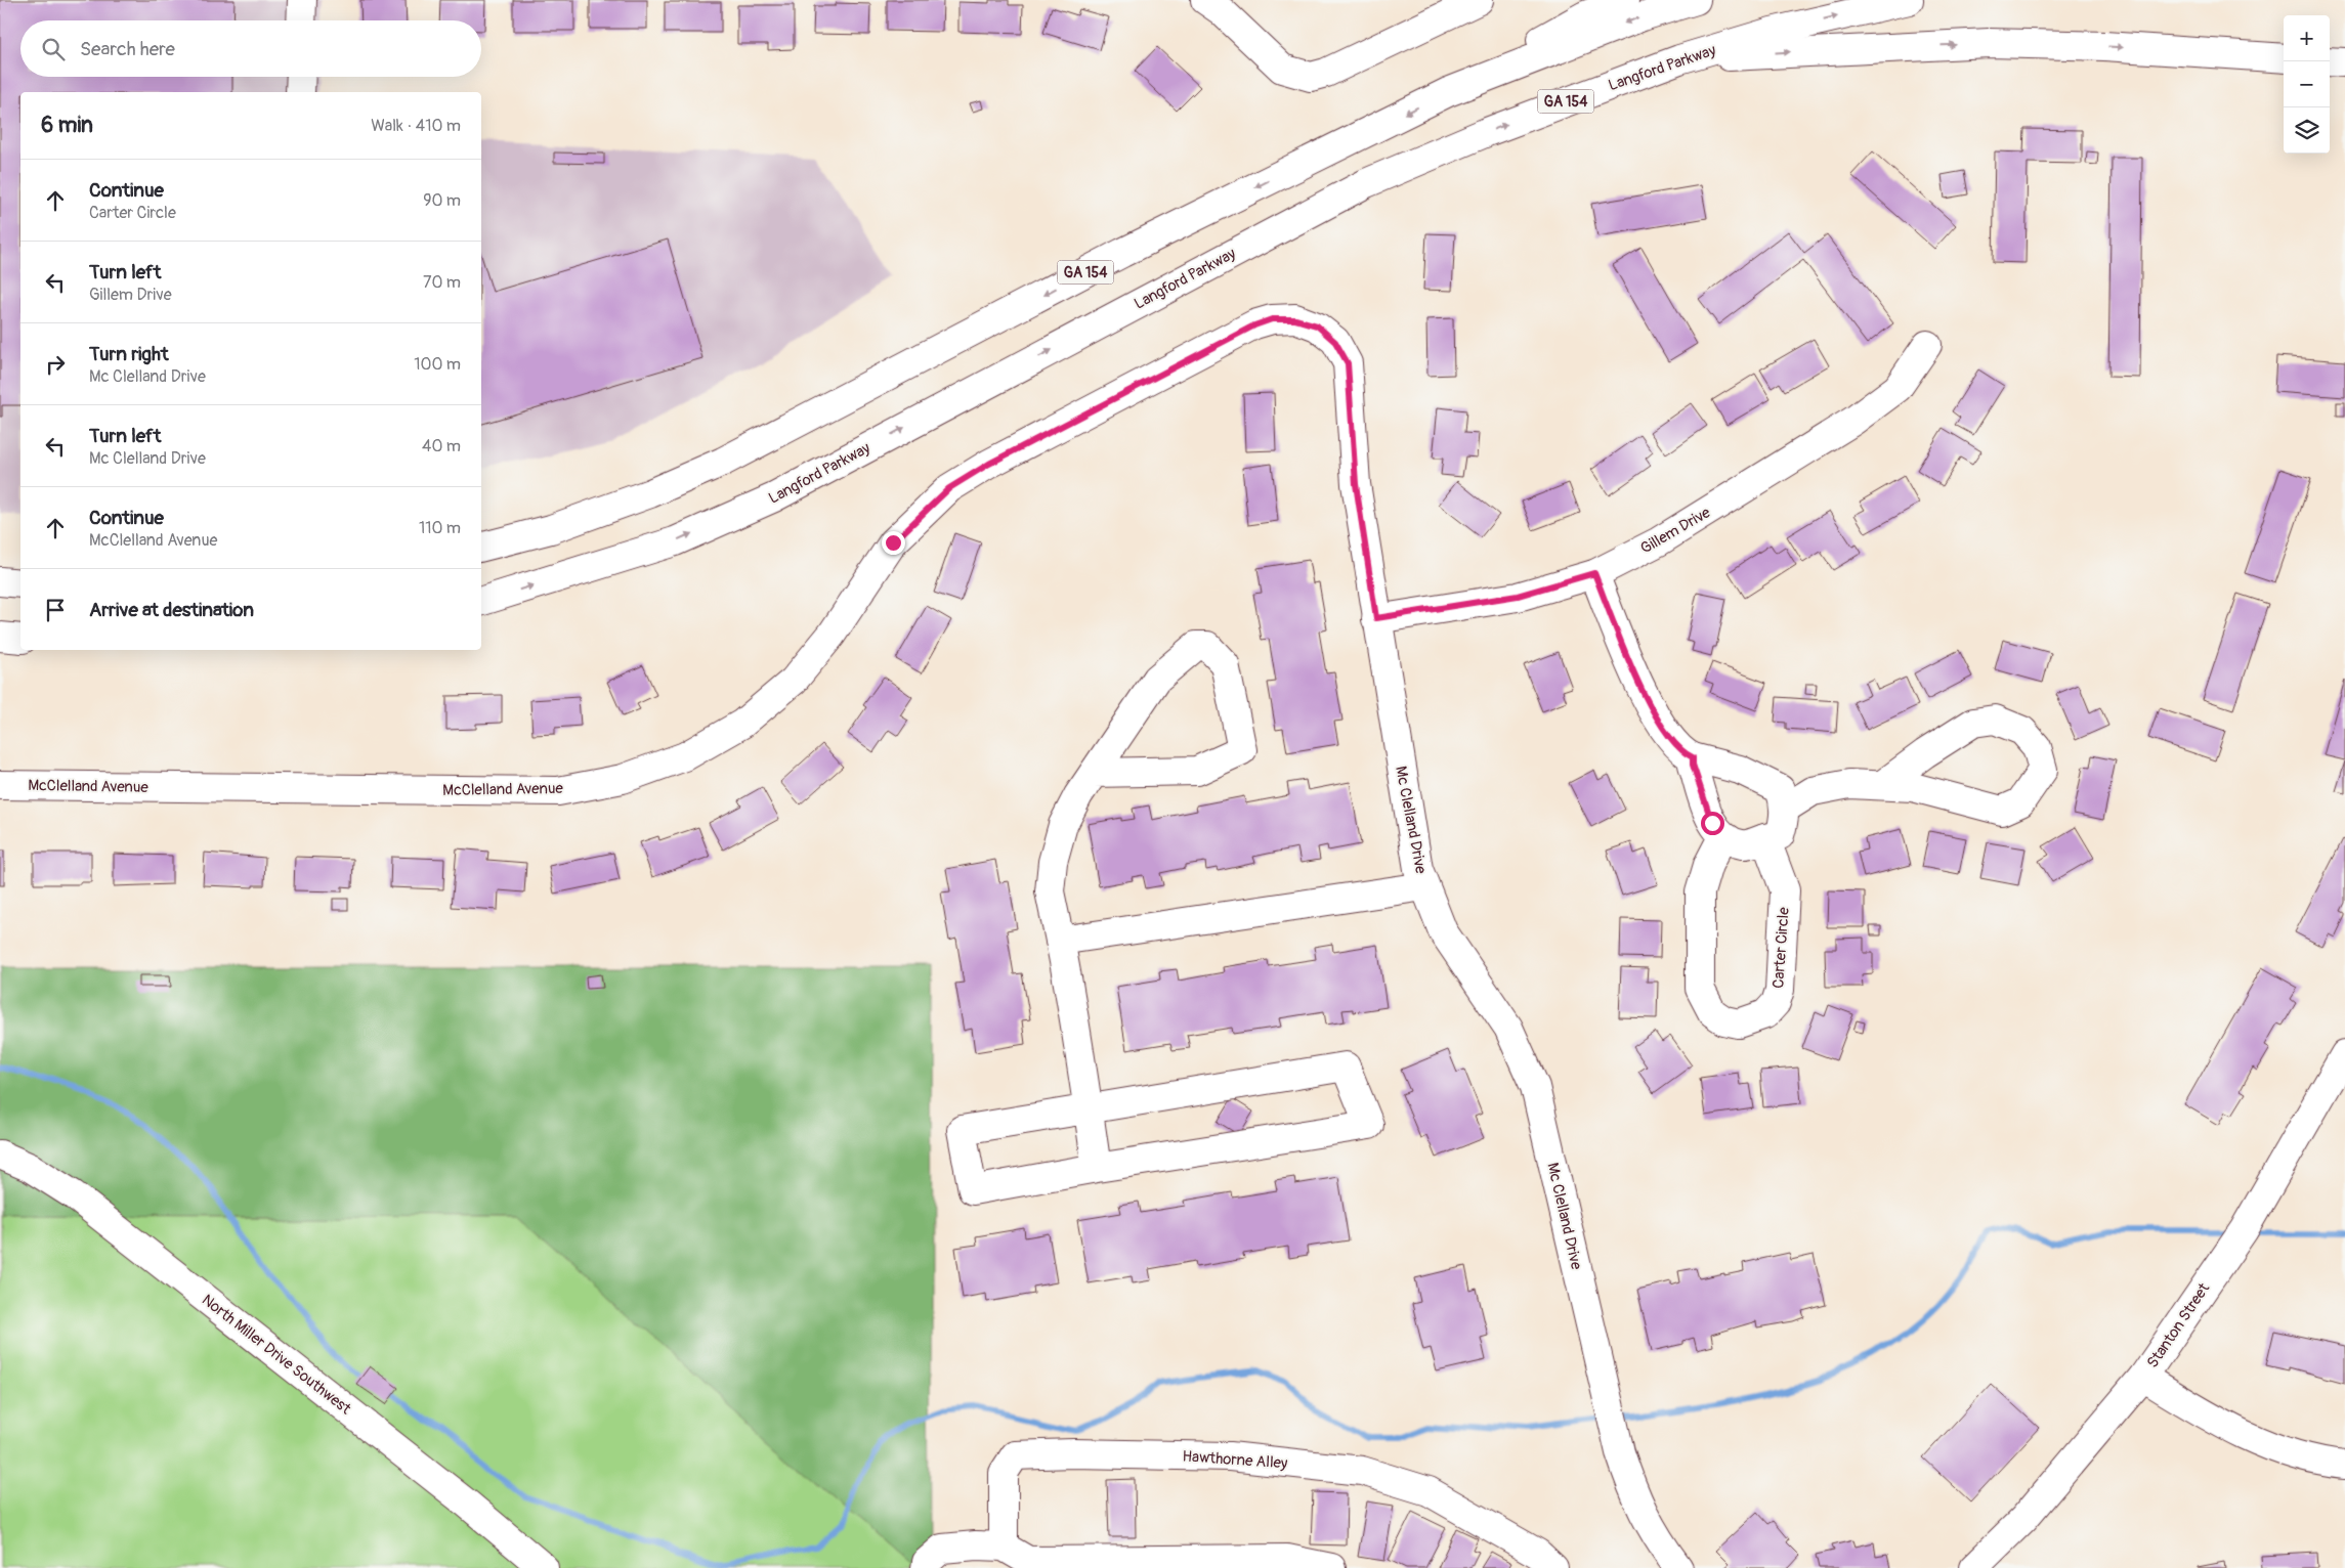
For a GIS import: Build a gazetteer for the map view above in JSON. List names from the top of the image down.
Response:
{
  "streets": {
    "main road": [
      "Langford Parkway",
      "GA 154",
      "Gillem Drive",
      "McClelland Avenue",
      "Mc Clelland Drive",
      "Carter Circle",
      "Stanton Street",
      "North Miller Drive Southwest",
      "Hawthorne Alley"
    ]
  },
  "crossings": [
    ["Gillem Drive", "Mc Clelland Drive"],
    ["McClelland Avenue", "Mc Clelland Drive"]
  ],
  "page": {
    "map_buttons": ["+", "−"],
    "search": "Search here",
    "heading": ["6 min", "Walk · 410 m"],
    "list": [
      ["Continue", "Carter Circle", "90 m"],
      ["Turn left", "Gillem Drive", "70 m"],
      ["Turn right", "Mc Clelland Drive", "100 m"],
      ["Turn left", "Mc Clelland Drive", "40 m"],
      ["Continue", "McClelland Avenue", "110 m"],
      "Arrive at destination"
    ]
  }
}
